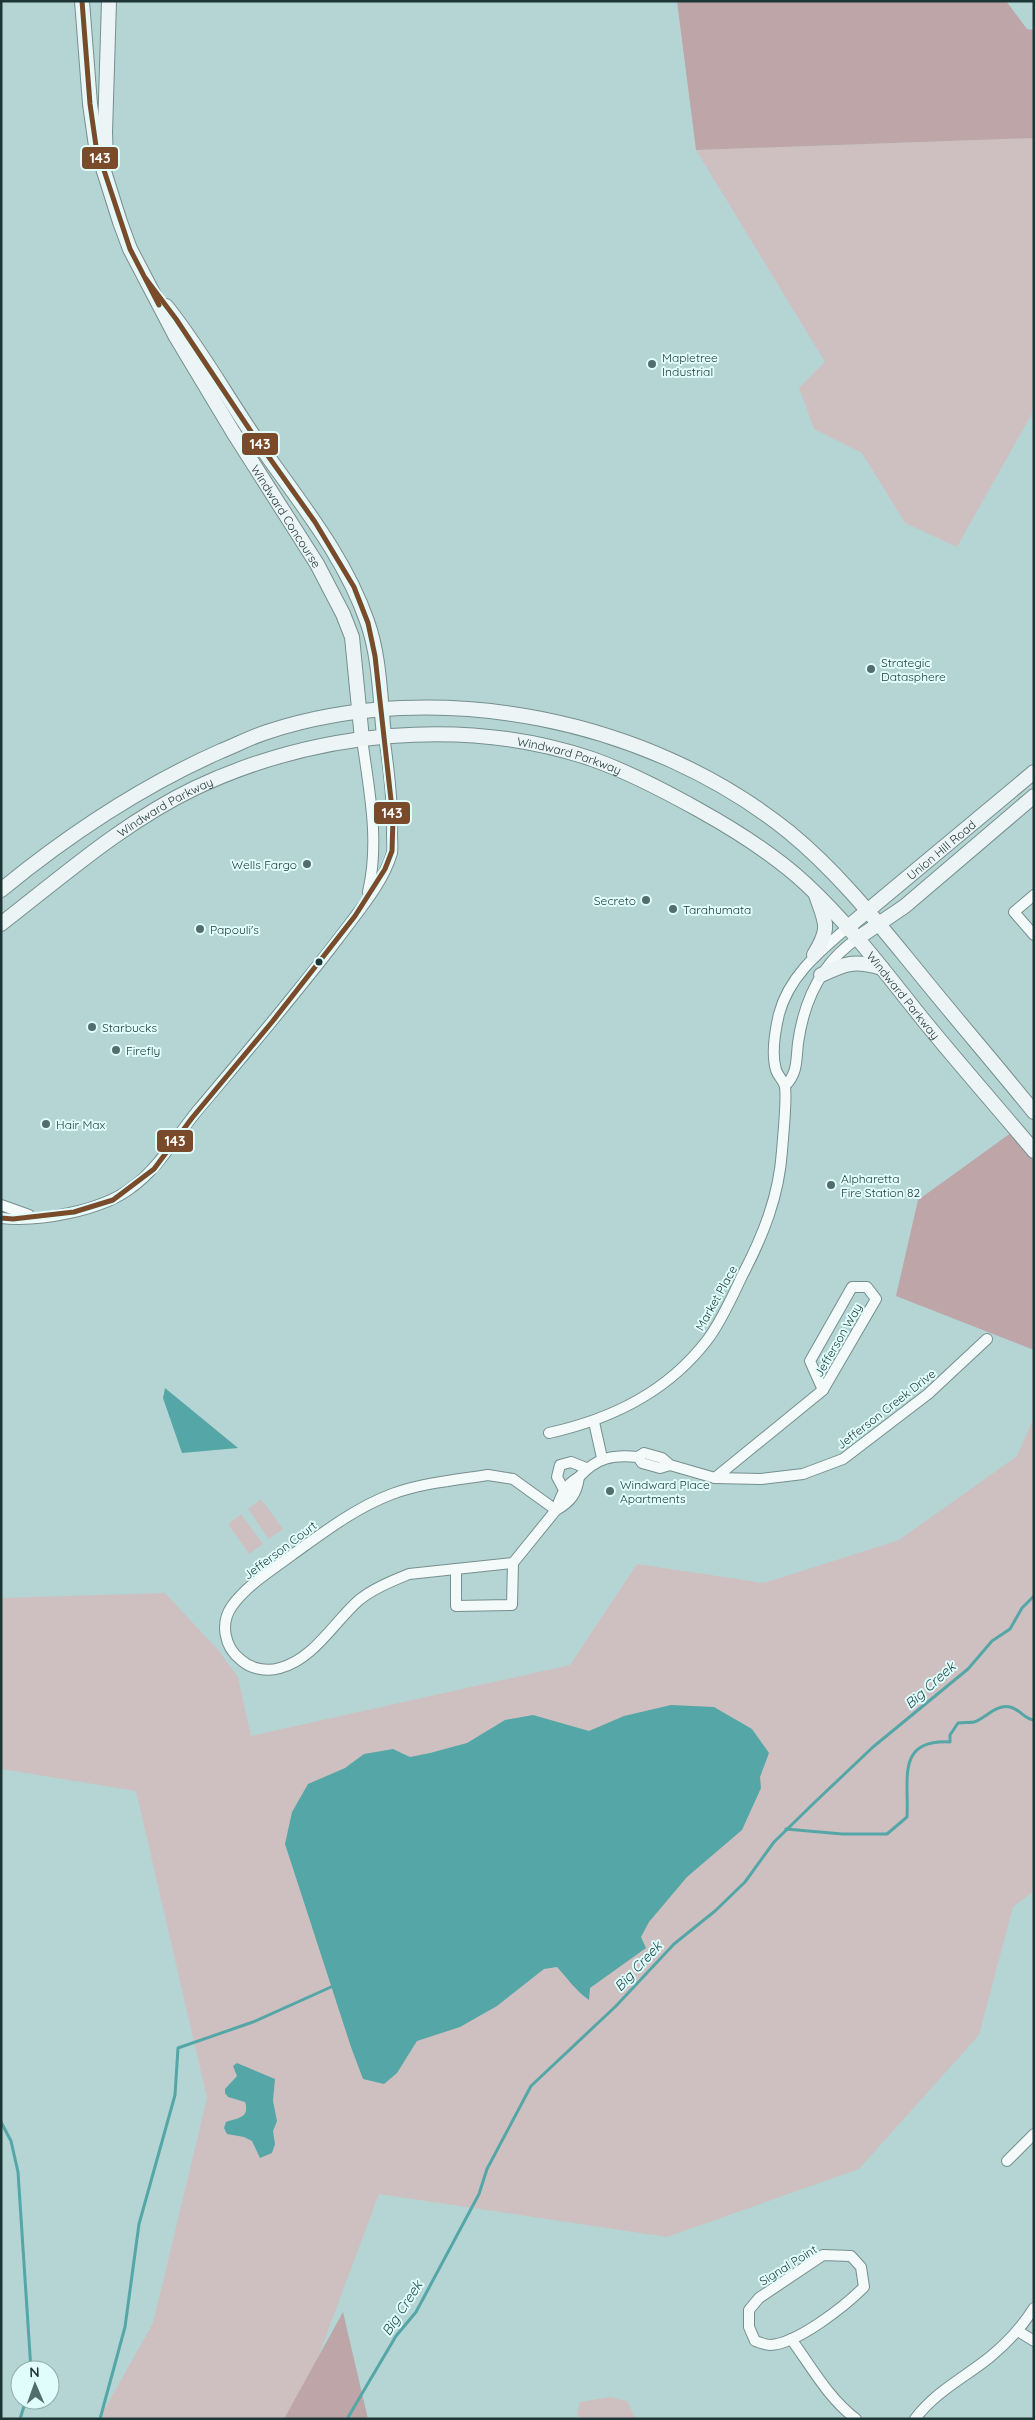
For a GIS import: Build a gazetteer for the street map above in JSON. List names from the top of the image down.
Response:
{
  "streets": {
    "main road": ["Windward Concourse", "Windward Parkway", "Union Hill Road"],
    "street": [
      "Market Place",
      "Jefferson Way",
      "Jefferson Creek Drive",
      "Jefferson Court",
      "Signal Point"
    ]
  },
  "crossings": [
    ["Windward Concourse", "Windward Parkway"],
    ["Windward Parkway", "Union Hill Road"],
    ["Windward Parkway", "Market Place"],
    ["Union Hill Road", "Market Place"],
    ["Jefferson Way", "Jefferson Creek Drive"]
  ],
  "water": ["Big Creek"],
  "places": [
    "Mapletree Industrial",
    "Strategic Datasphere",
    "Wells Fargo",
    "Secreto",
    "Tarahumata",
    "Papouli's",
    "Starbucks",
    "Firefly",
    "Hair Max",
    "Alpharetta Fire Station 82",
    "Windward Place Apartments"
  ],
  "lines": ["transit line 143"],
  "north": "top"
}
